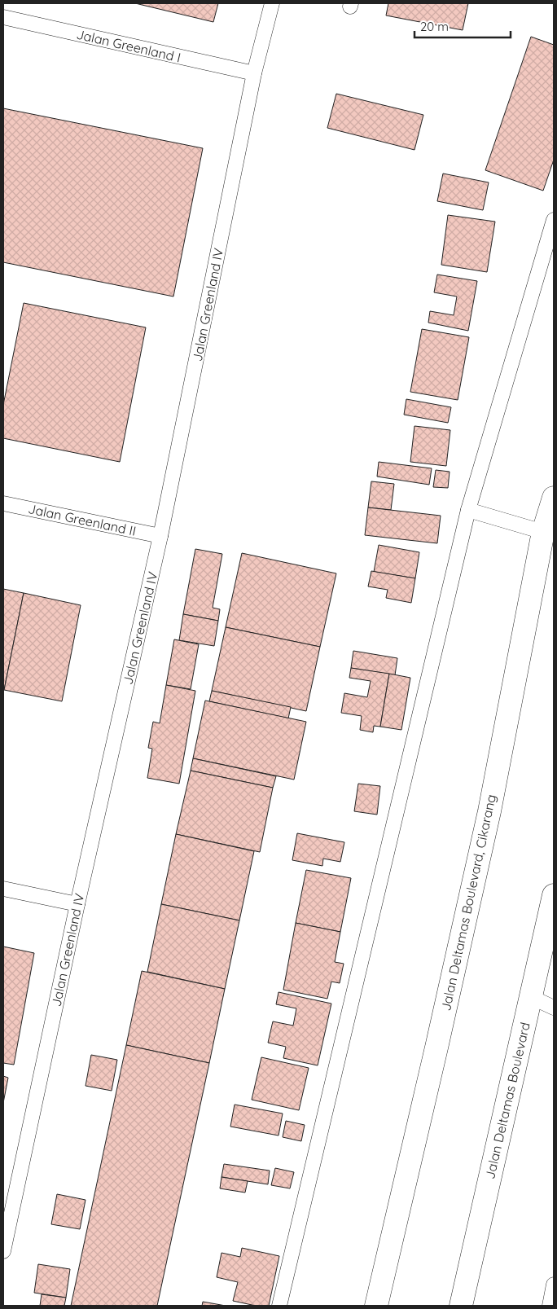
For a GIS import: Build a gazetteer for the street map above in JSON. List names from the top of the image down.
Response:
{
  "streets": {
    "street": ["Jalan Deltamas Boulevard, Cikarang", "Jalan Deltamas Boulevard"],
    "lane": ["Jalan Greenland I", "Jalan Greenland IV", "Jalan Greenland II"]
  },
  "crossings": [
    ["Jalan Greenland I", "Jalan Greenland IV"],
    ["Jalan Greenland IV", "Jalan Greenland II"]
  ],
  "scale_bar": "20 m"
}
